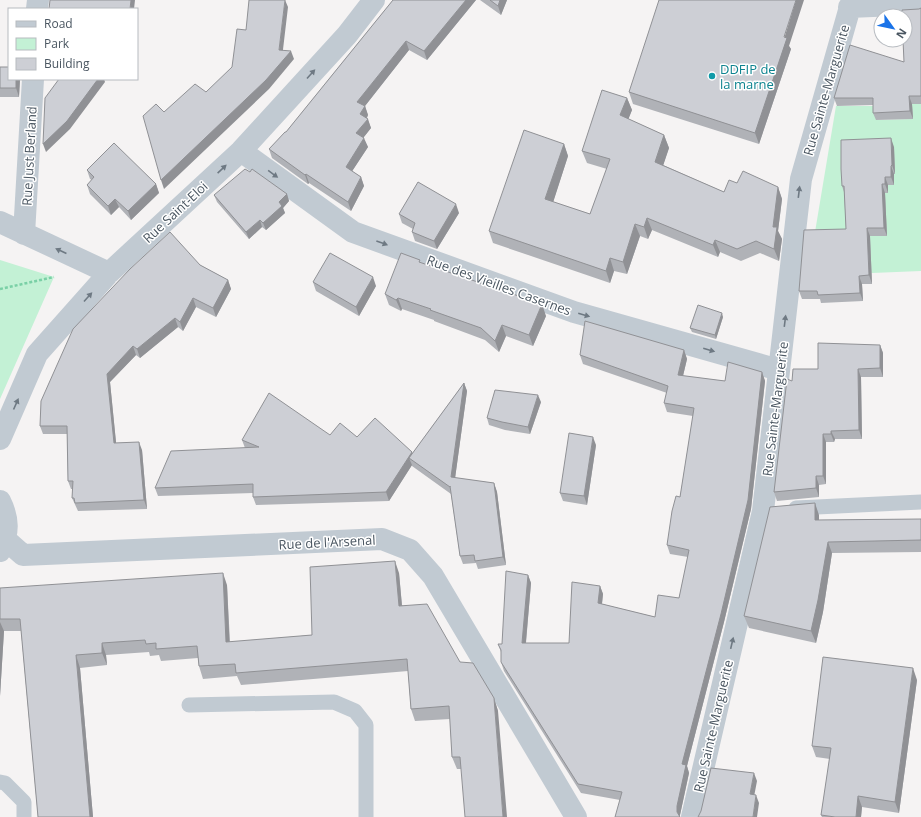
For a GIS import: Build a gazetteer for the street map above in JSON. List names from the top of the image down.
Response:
{
  "streets": {
    "street": [
      "Rue Sainte-Marguerite",
      "Rue Just Berland",
      "Rue Saint-Eloi",
      "Rue des Vieilles Casernes",
      "Rue de l'Arsenal"
    ]
  },
  "crossings": [
    ["Rue Sainte-Marguerite", "Rue des Vieilles Casernes"],
    ["Rue Saint-Eloi", "Rue des Vieilles Casernes"]
  ],
  "one_way": ["Rue Sainte-Marguerite", "Rue Saint-Eloi", "Rue des Vieilles Casernes"],
  "places": ["DDFIP de la marne"],
  "legend": ["Road", "Park", "Building"],
  "north": "bottom right"
}
